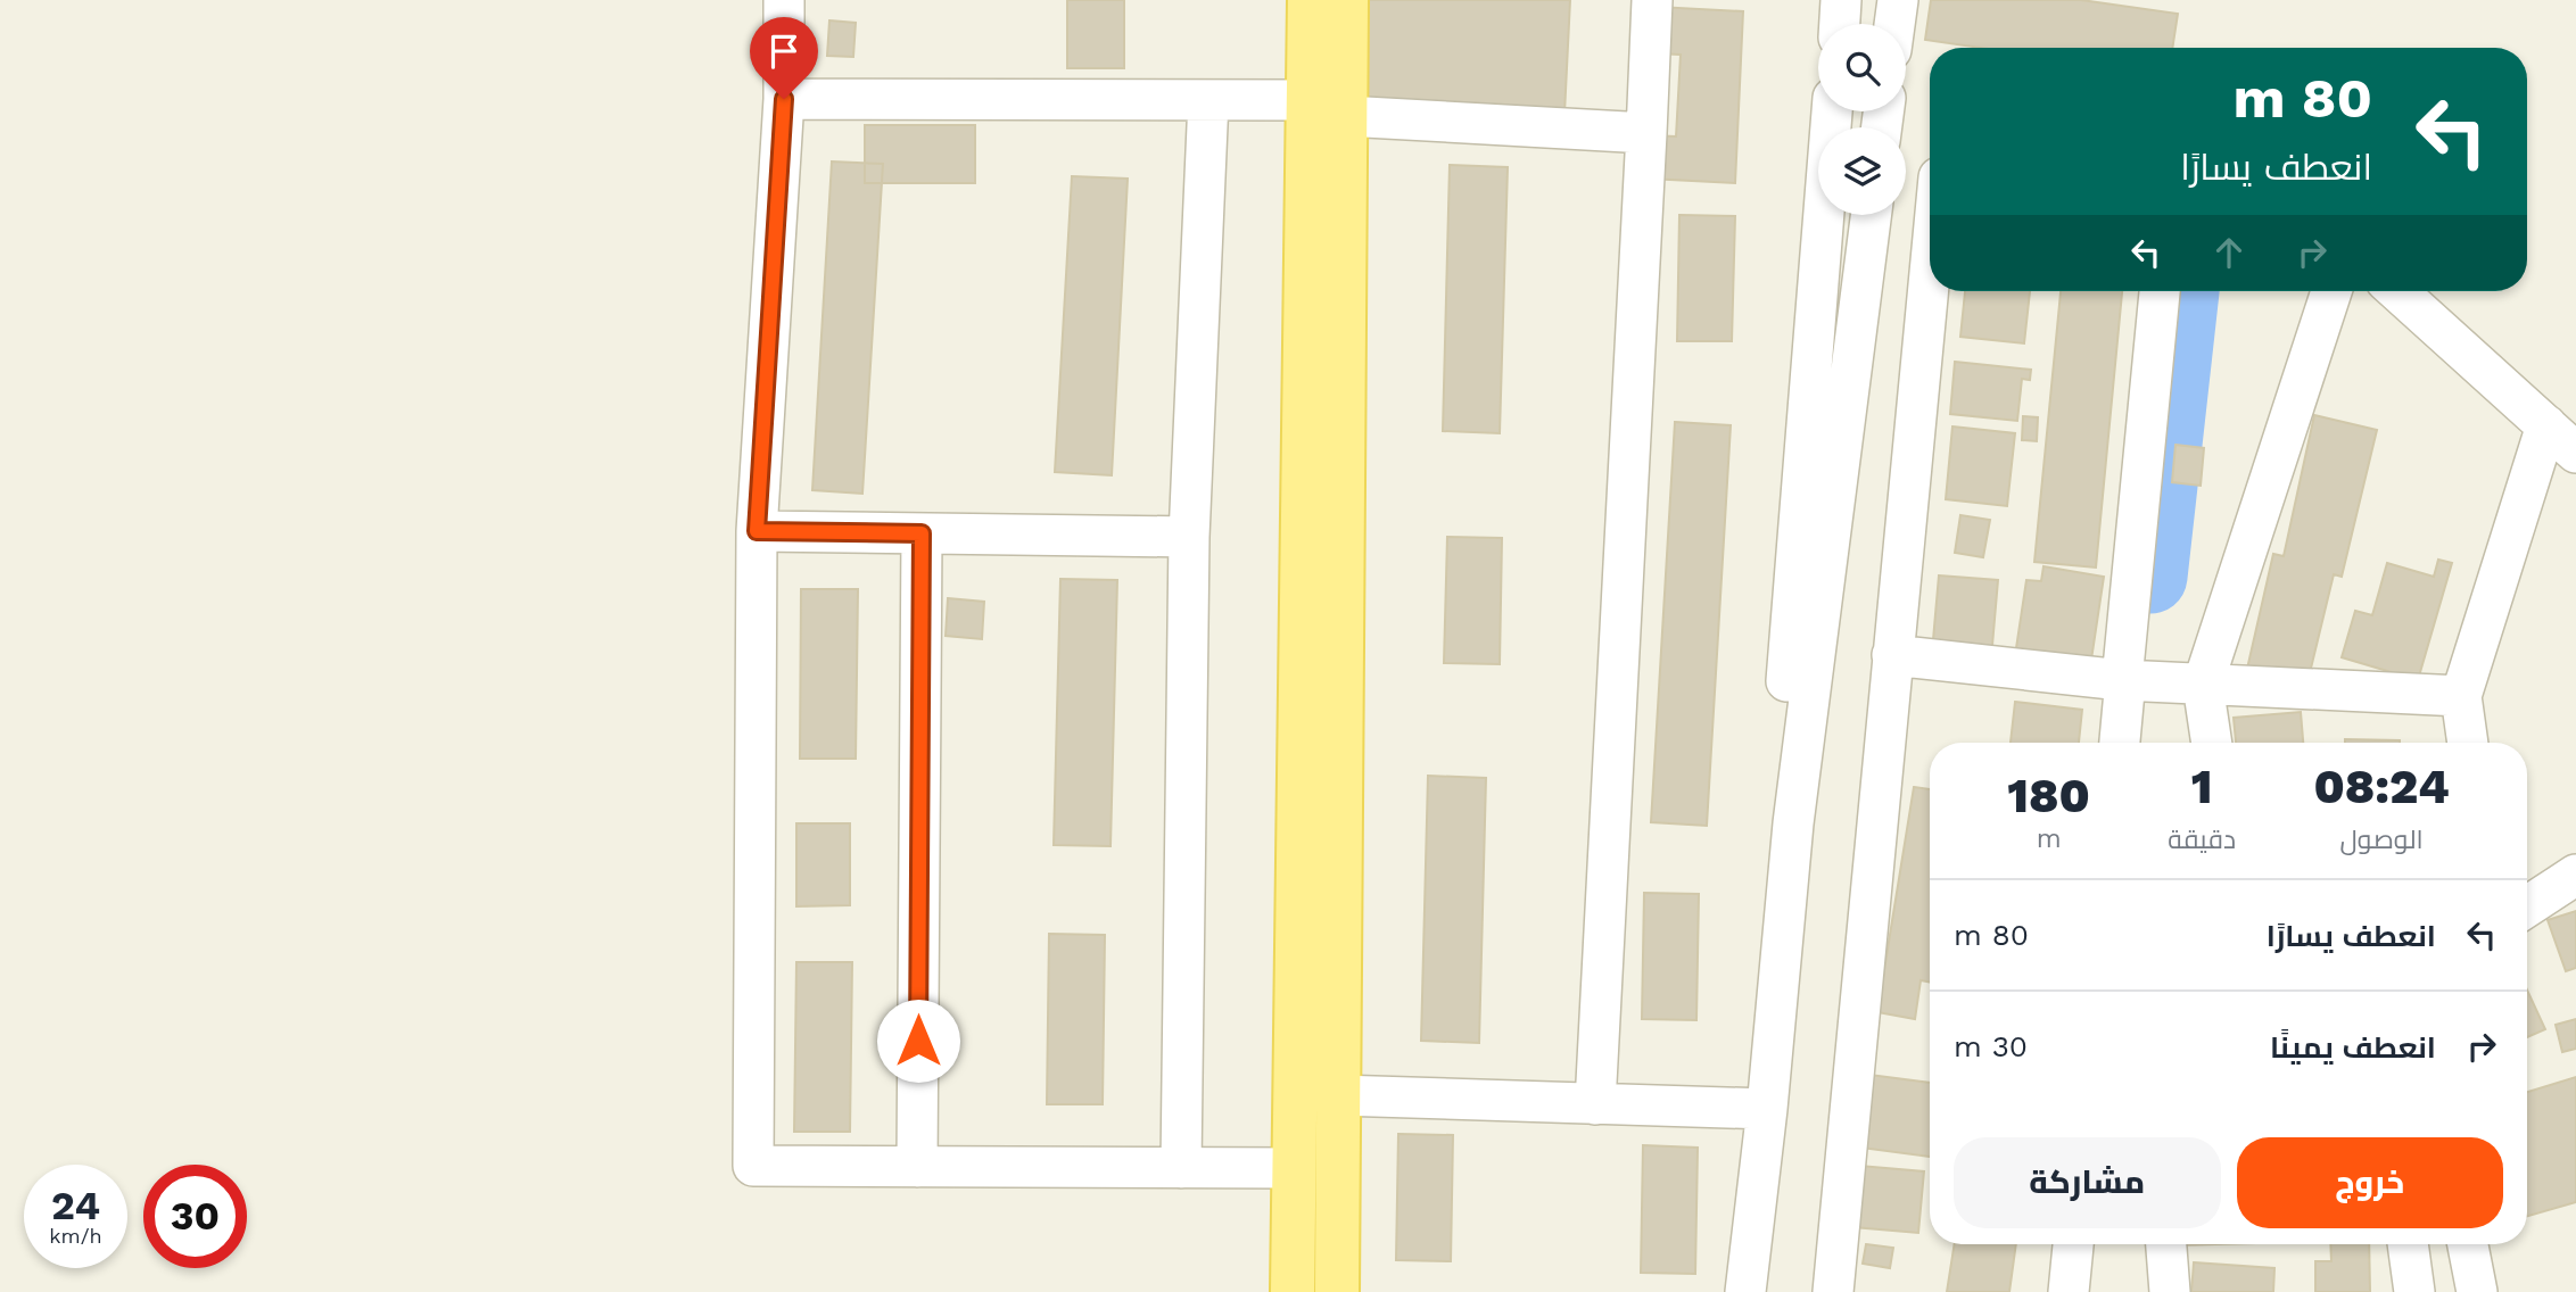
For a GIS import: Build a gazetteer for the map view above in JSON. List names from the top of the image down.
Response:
{
  "page": {
    "turn": ["80 m", "انعطف يسارًا"],
    "eta": [
      "08:24",
      "الوصول",
      "1",
      "دقيقة",
      "180",
      "m"
    ],
    "list": [
      {
        "name": "انعطف يسارًا",
        "value": "80 m"
      },
      {
        "name": "انعطف يمينًا",
        "value": "30 m"
      }
    ],
    "buttons": ["خروج", "مشاركة"],
    "speed": "24 km/h",
    "limit": "30"
  }
}
